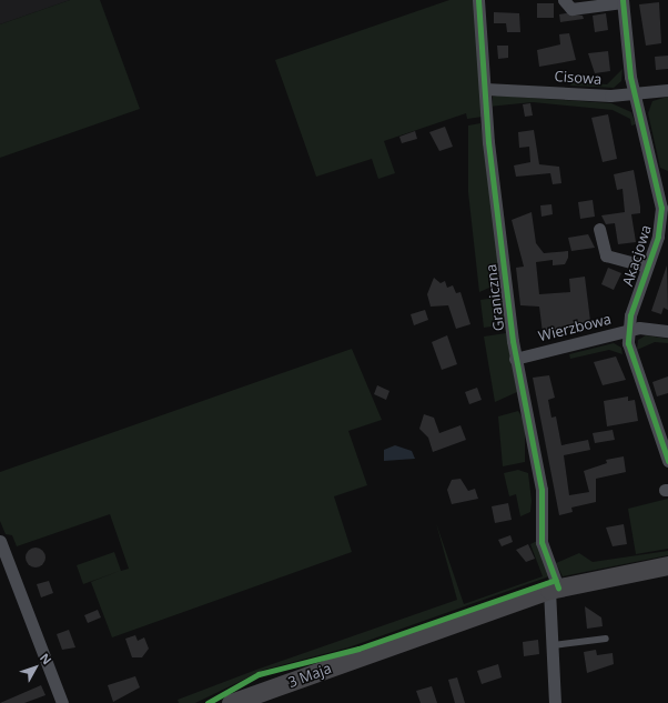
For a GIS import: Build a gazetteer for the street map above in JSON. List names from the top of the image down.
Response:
{
  "streets": {
    "main road": ["3 Maja"],
    "street": [
      "Cisowa",
      "Akacjowa",
      "Graniczna",
      "Wierzbowa"
    ]
  },
  "crossings": [
    ["Cisowa", "Akacjowa"],
    ["Cisowa", "Graniczna"],
    ["Akacjowa", "Wierzbowa"],
    ["Graniczna", "Wierzbowa"],
    ["Graniczna", "3 Maja"]
  ],
  "north": "top right"
}
